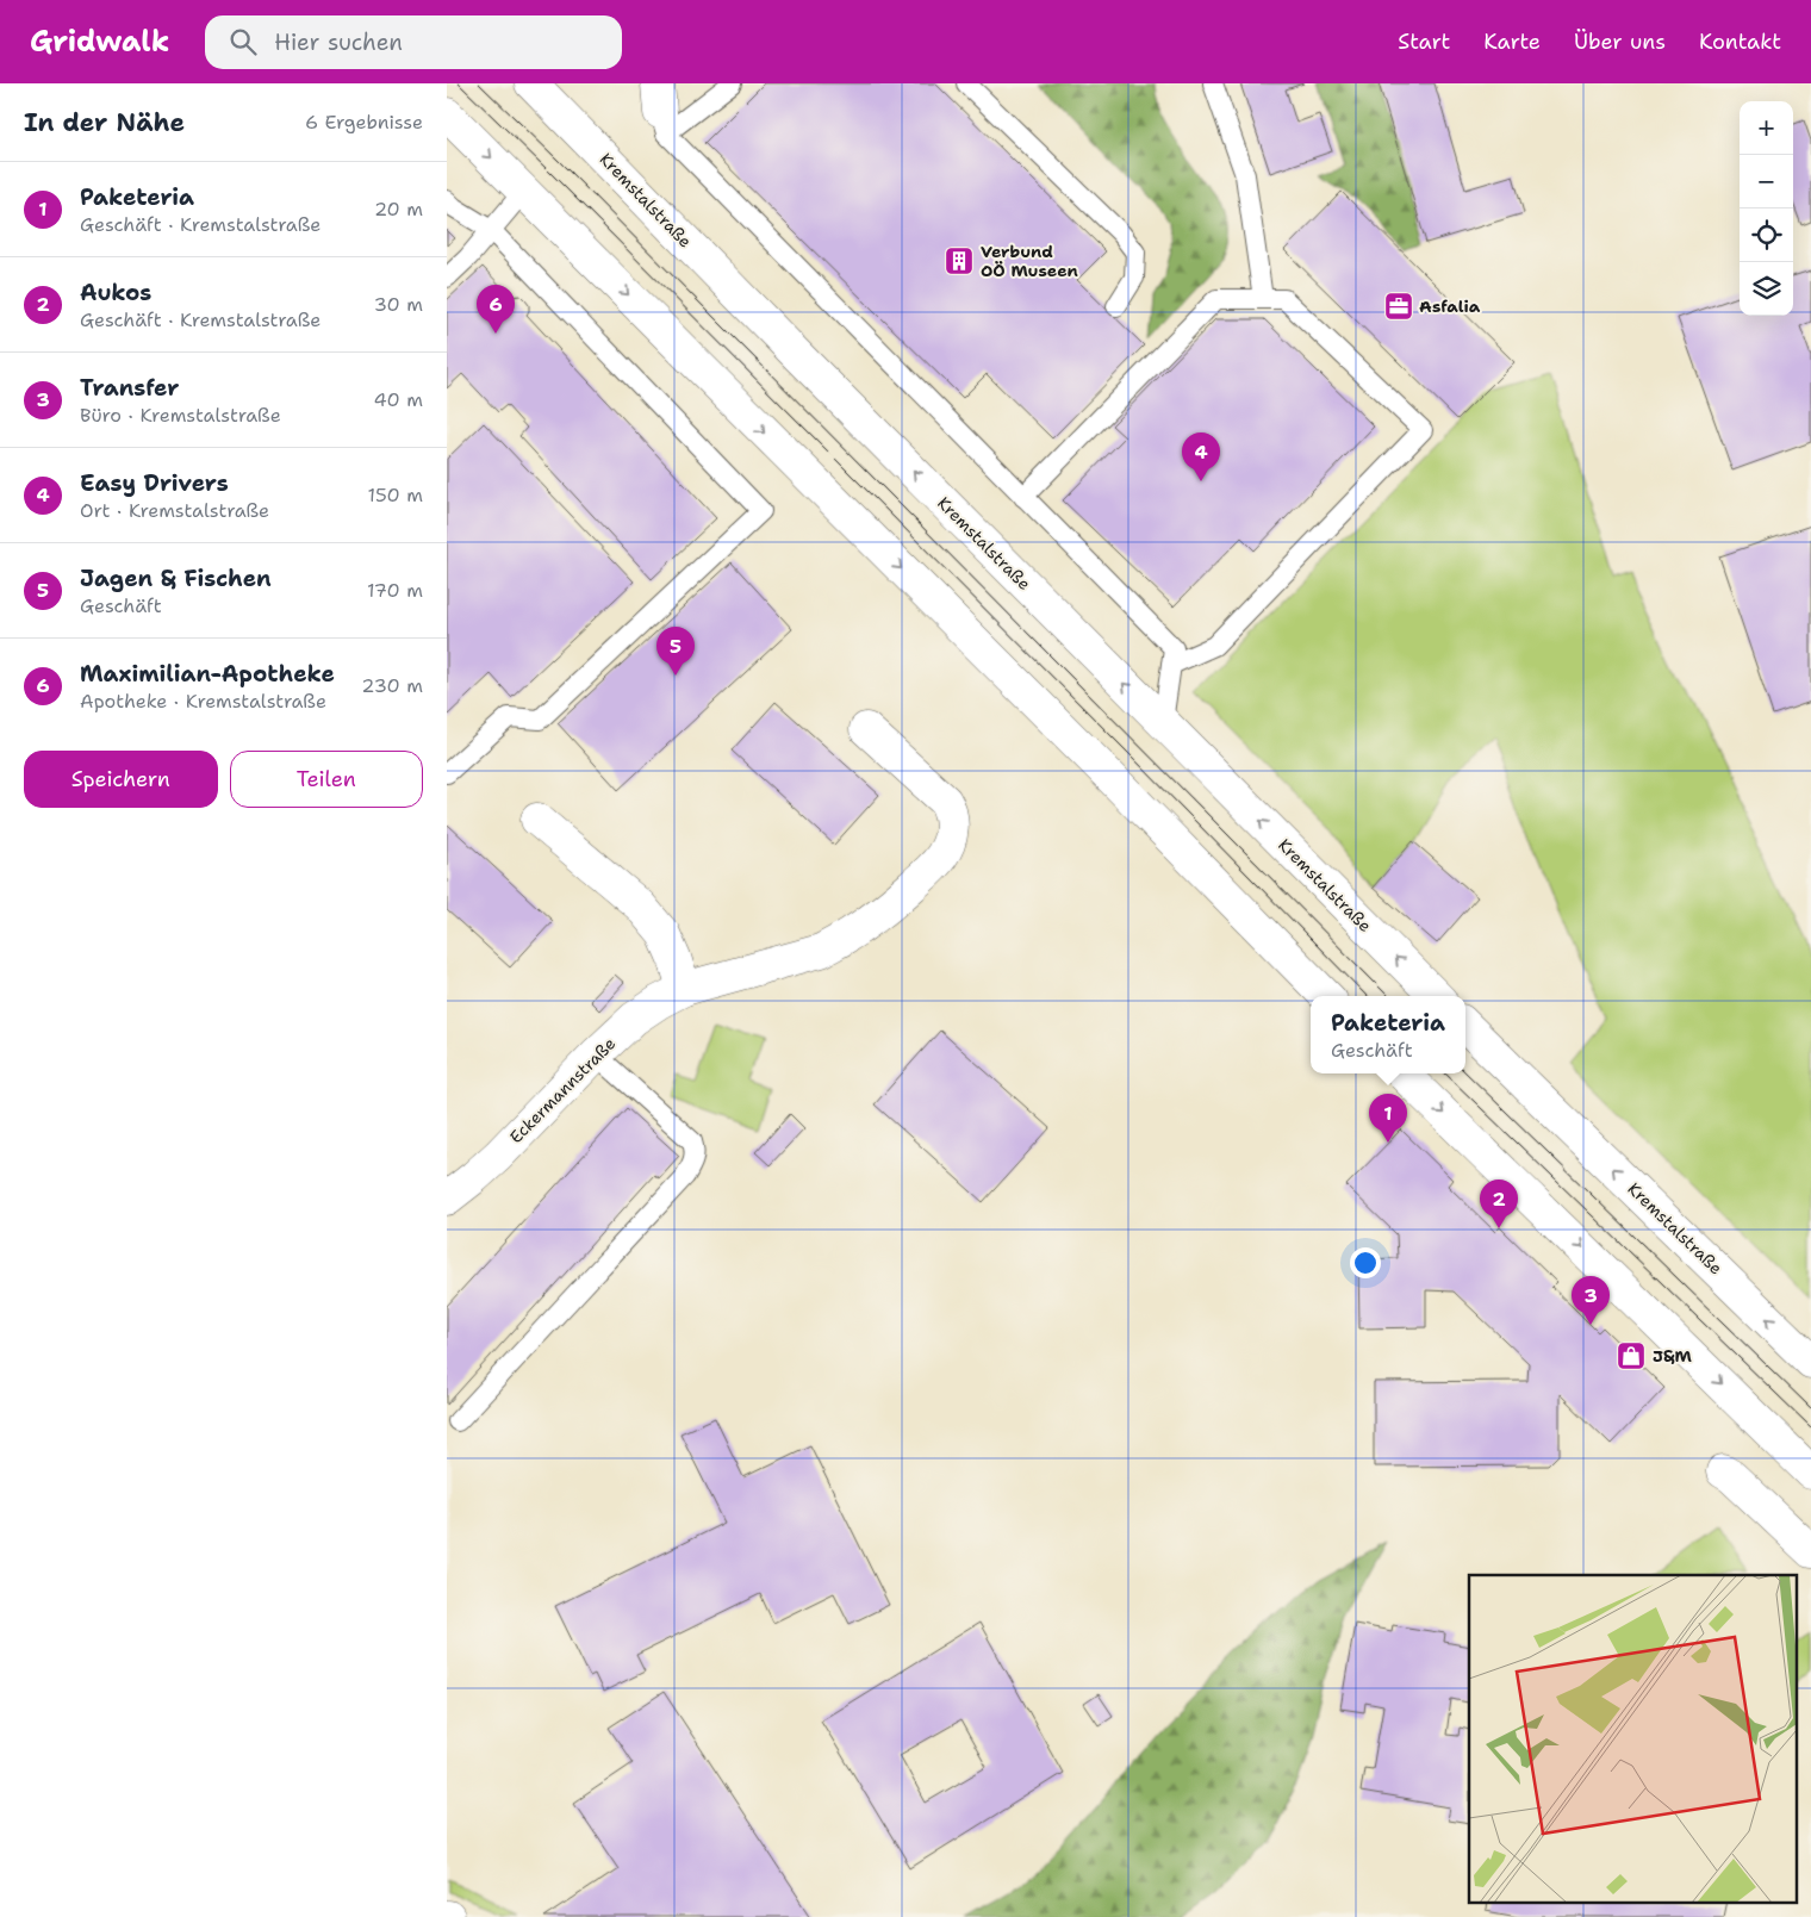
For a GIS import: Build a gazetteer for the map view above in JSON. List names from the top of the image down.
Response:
{
  "streets": {
    "main road": ["Kremstalstraße", "Eckermannstraße"]
  },
  "places": {
    "building": ["Verbund OÖ Museen"],
    "office": ["Asfalia"],
    "shop": ["J&M"]
  },
  "page": {
    "header": "Gridwalk",
    "search": "Hier suchen",
    "nav": [
      "Start",
      "Karte",
      "Über uns",
      "Kontakt"
    ],
    "heading": ["In der Nähe", "6 Ergebnisse"],
    "map_buttons": ["+", "−"],
    "list": [
      {
        "mark": "1",
        "name": "Paketeria",
        "note": "Geschäft · Kremstalstraße",
        "value": "20 m"
      },
      {
        "mark": "2",
        "name": "Aukos",
        "note": "Geschäft · Kremstalstraße",
        "value": "30 m"
      },
      {
        "mark": "3",
        "name": "Transfer",
        "note": "Büro · Kremstalstraße",
        "value": "40 m"
      },
      {
        "mark": "4",
        "name": "Easy Drivers",
        "note": "Ort · Kremstalstraße",
        "value": "150 m"
      },
      {
        "mark": "5",
        "name": "Jagen & Fischen",
        "note": "Geschäft",
        "value": "170 m"
      },
      {
        "mark": "6",
        "name": "Maximilian-Apotheke",
        "note": "Apotheke · Kremstalstraße",
        "value": "230 m"
      }
    ],
    "pins": [
      "6",
      "4",
      "5",
      "1",
      "2",
      "3"
    ],
    "buttons": ["Speichern", "Teilen"],
    "popup": ["Paketeria", "Geschäft"]
  }
}
